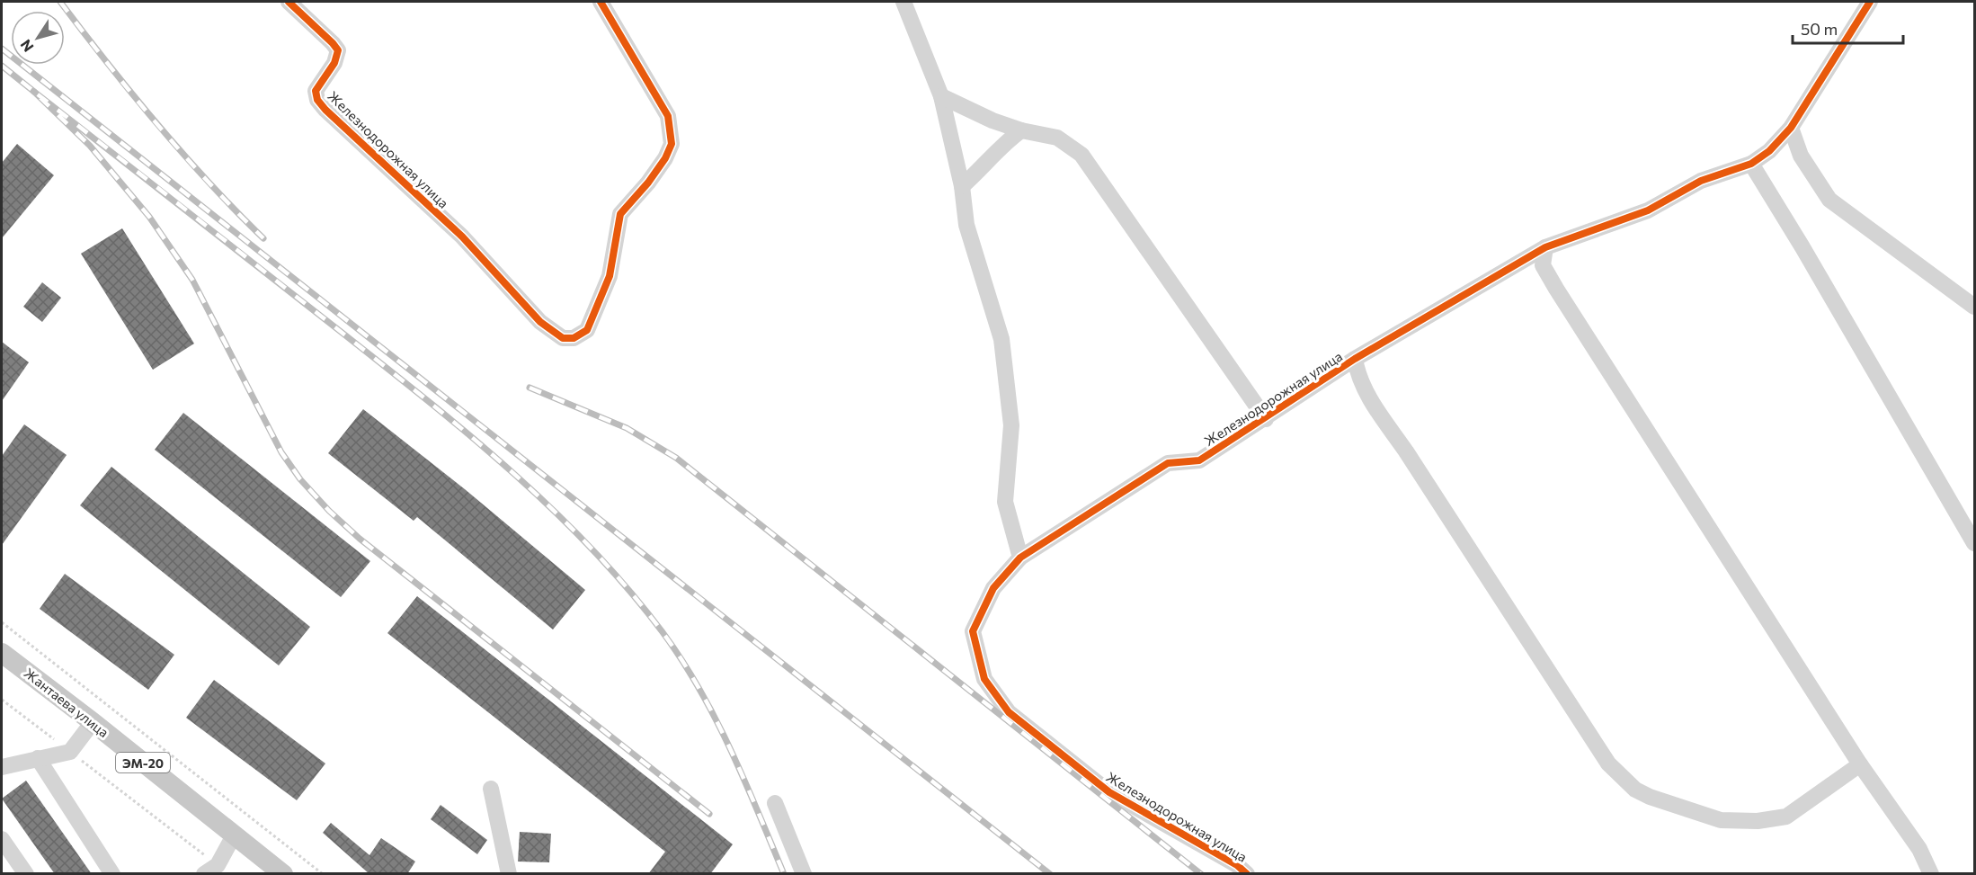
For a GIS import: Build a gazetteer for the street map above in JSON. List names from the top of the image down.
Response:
{
  "streets": {
    "main road": ["Жантаева улица", "ЭМ-20"],
    "street": ["Железнодорожная улица"]
  },
  "scale_bar": "50 m",
  "north": "bottom left"
}
